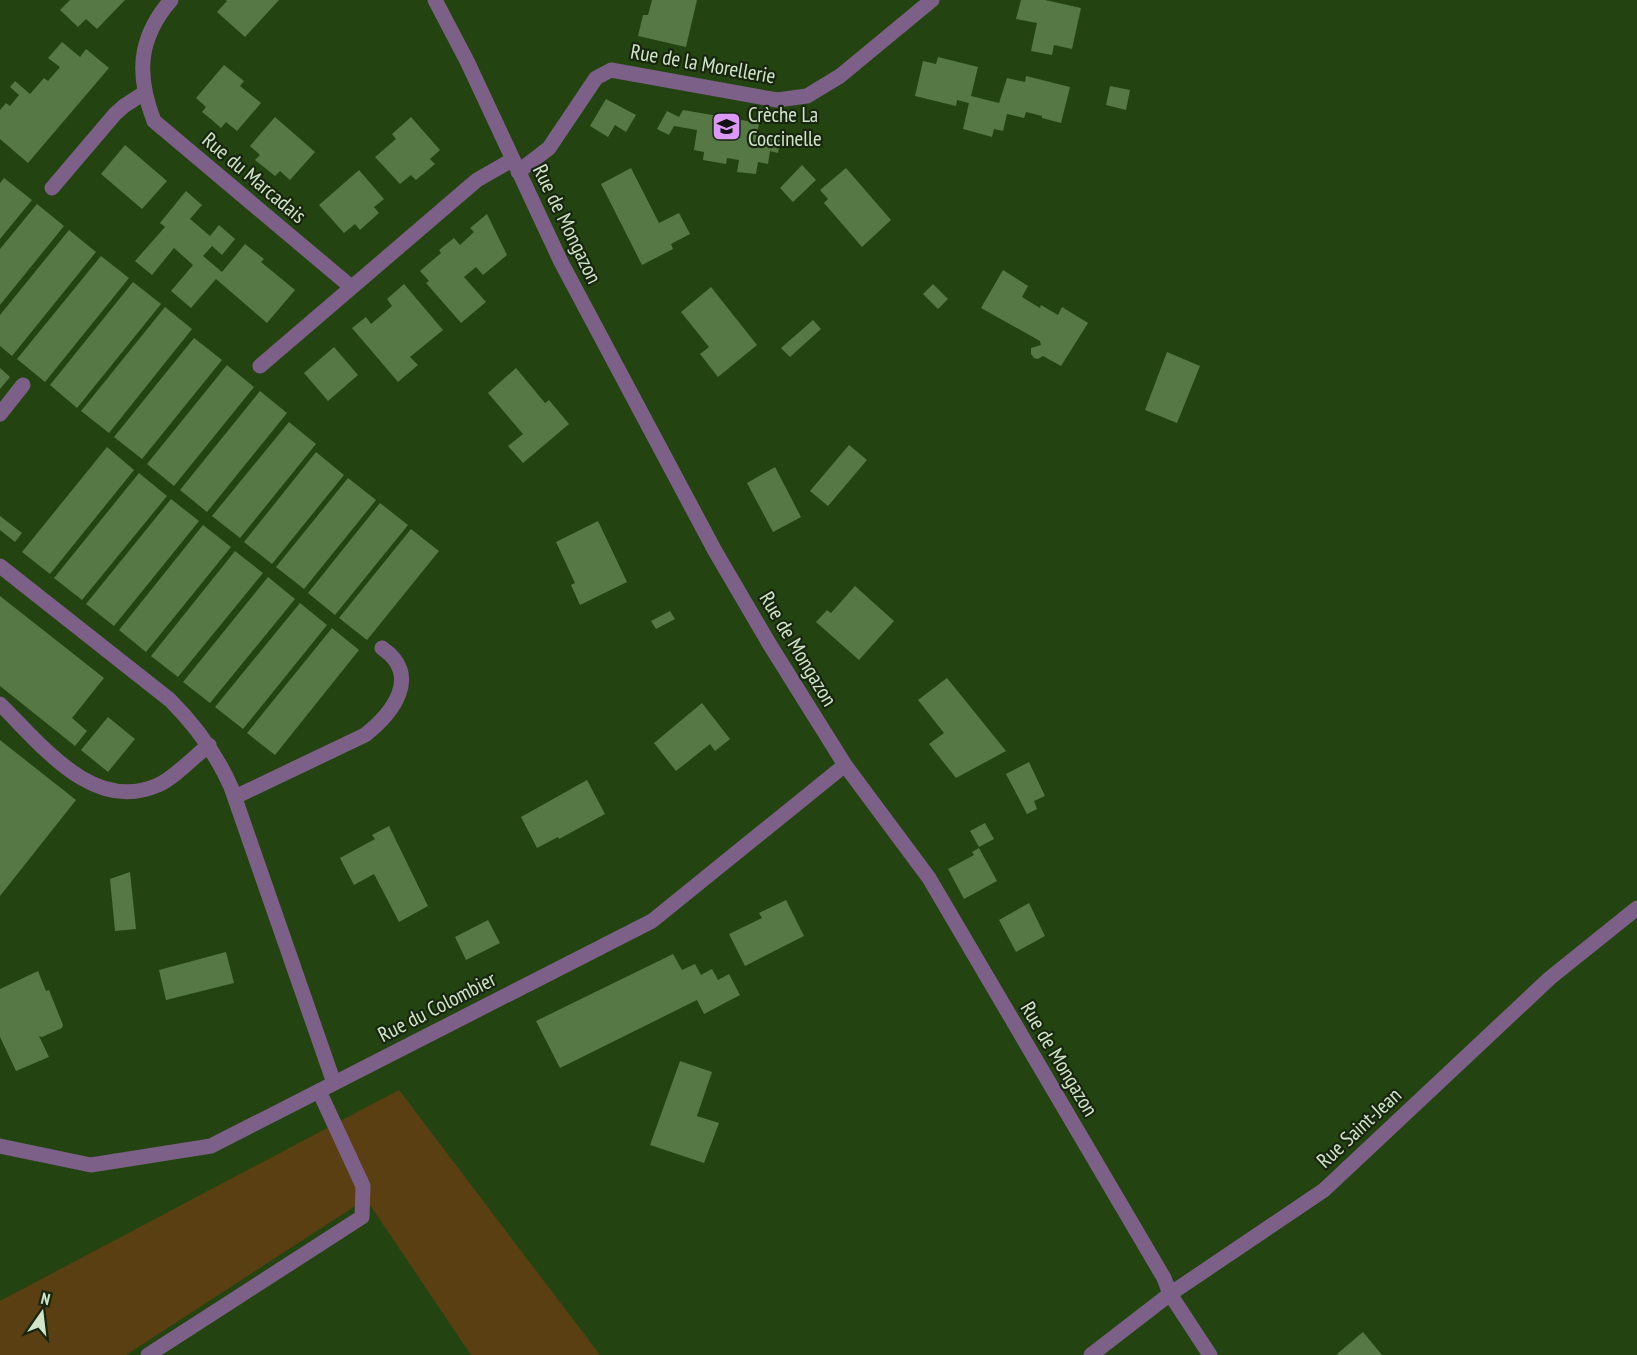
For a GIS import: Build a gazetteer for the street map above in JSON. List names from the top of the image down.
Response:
{
  "streets": {
    "street": [
      "Rue de la Morellerie",
      "Rue du Marcadais",
      "Rue de Mongazon",
      "Rue du Colombier",
      "Rue Saint-Jean"
    ]
  },
  "crossings": [
    ["Rue de la Morellerie", "Rue de Mongazon"],
    ["Rue de Mongazon", "Rue du Colombier"],
    ["Rue de Mongazon", "Rue Saint-Jean"]
  ],
  "places": {
    "school or university": ["Crèche La Coccinelle"]
  },
  "north": "top"
}
